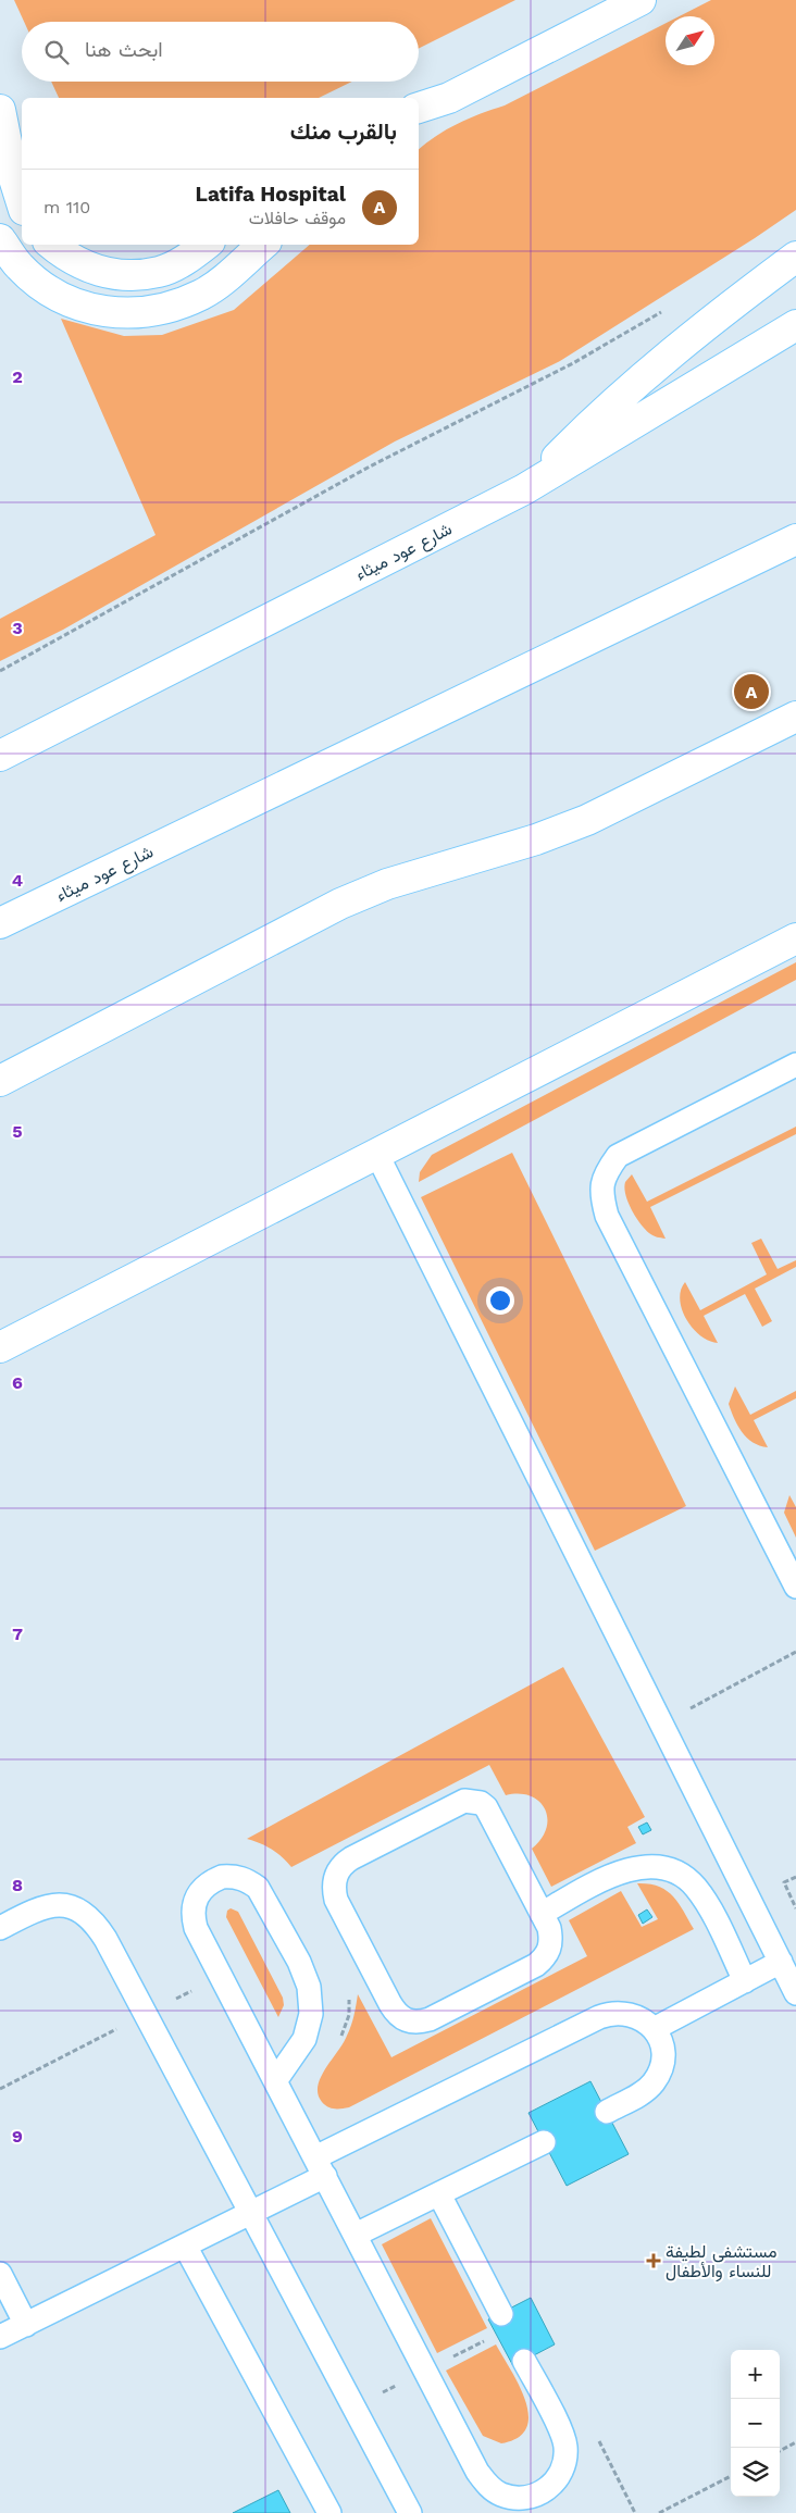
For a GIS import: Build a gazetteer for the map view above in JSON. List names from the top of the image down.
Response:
{
  "streets": {
    "main road": ["شارع عود ميثاء"]
  },
  "places": {
    "health": ["مستشفى لطيفة للنساء والأطفال"]
  },
  "north": "top right",
  "page": {
    "search": "ابحث هنا",
    "heading": "بالقرب منك",
    "list": [
      {
        "mark": "A",
        "name": "Latifa Hospital",
        "note": "موقف حافلات",
        "value": "110 m"
      }
    ],
    "pins": "A",
    "map_buttons": ["+", "−"]
  },
  "grid": {
    "rows": [
      "2",
      "3",
      "4",
      "5",
      "6",
      "7",
      "8",
      "9"
    ]
  }
}
